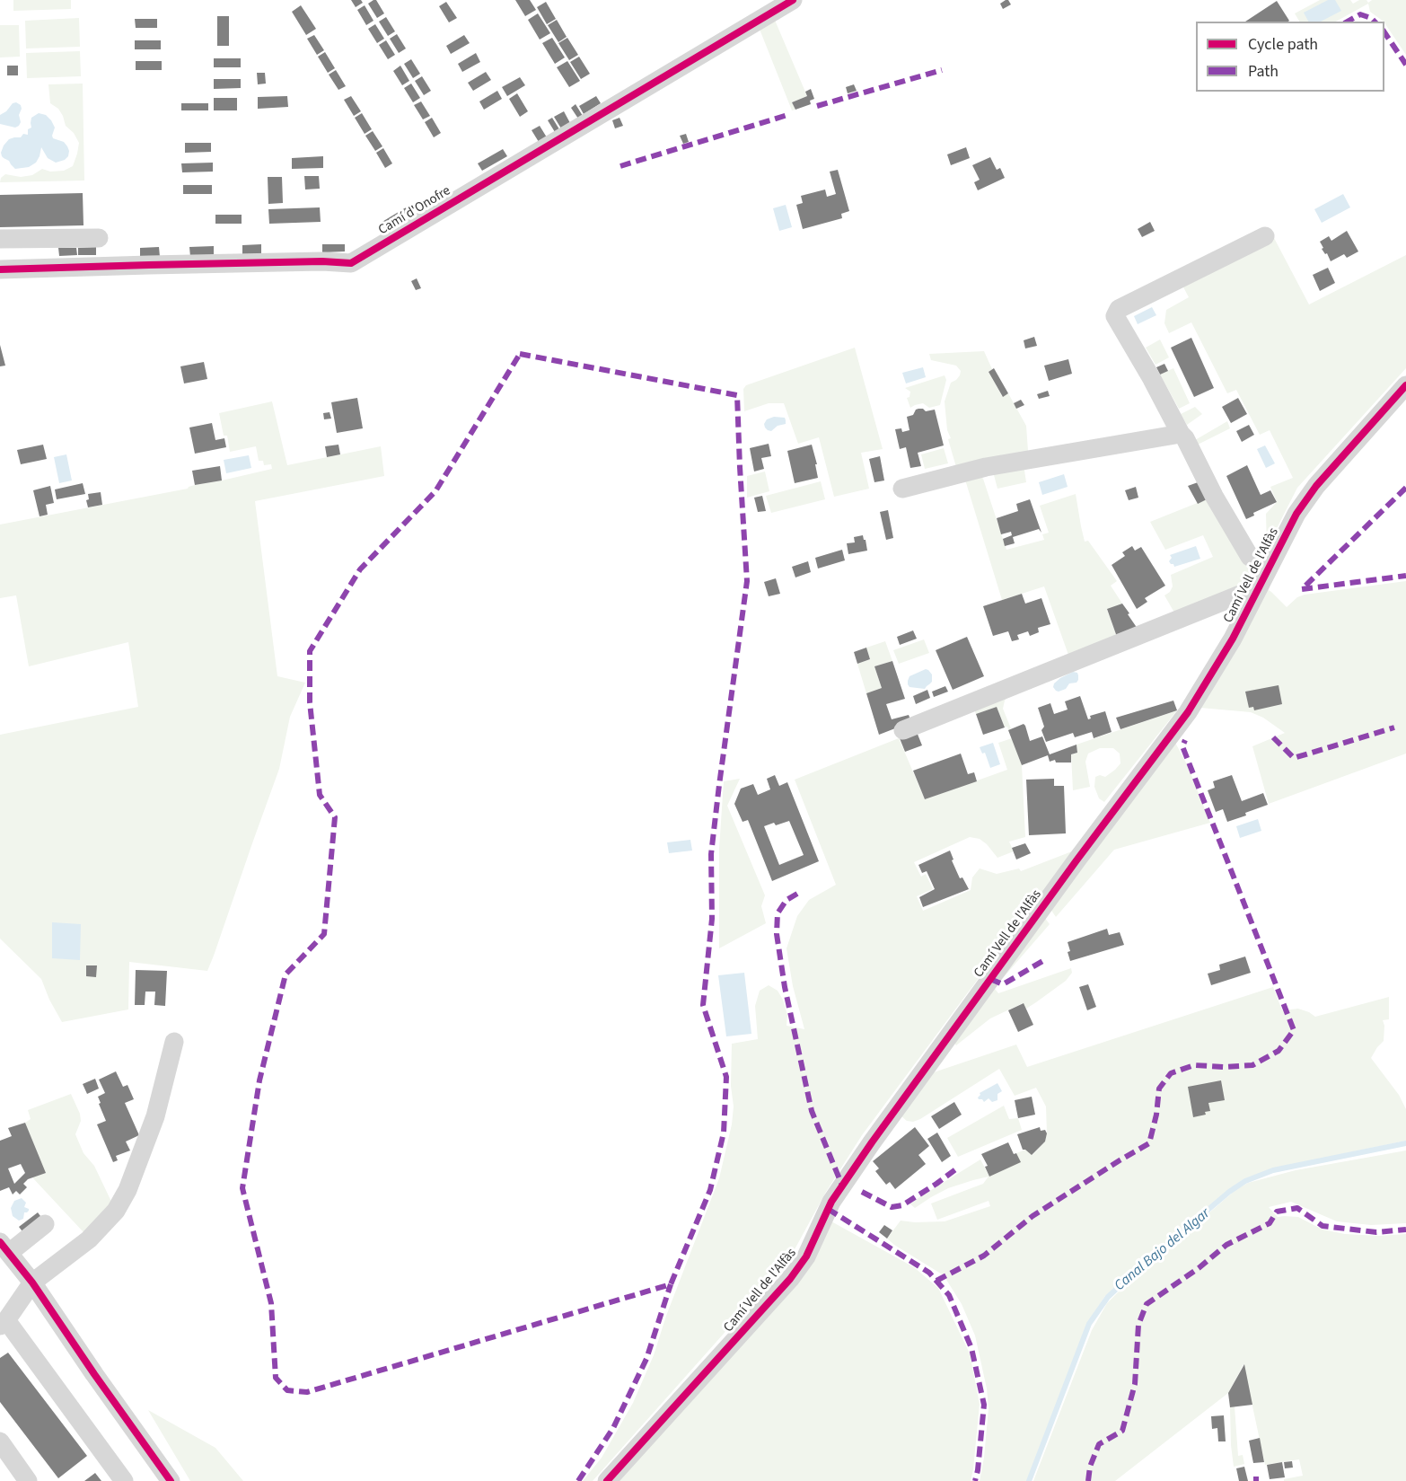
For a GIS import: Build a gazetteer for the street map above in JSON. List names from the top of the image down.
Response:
{
  "streets": {
    "street": ["Camí d'Onofre", "Camí Vell de l'Alfàs"]
  },
  "water": ["Canal Bajo del Algar"],
  "legend": ["Cycle path", "Path"]
}
